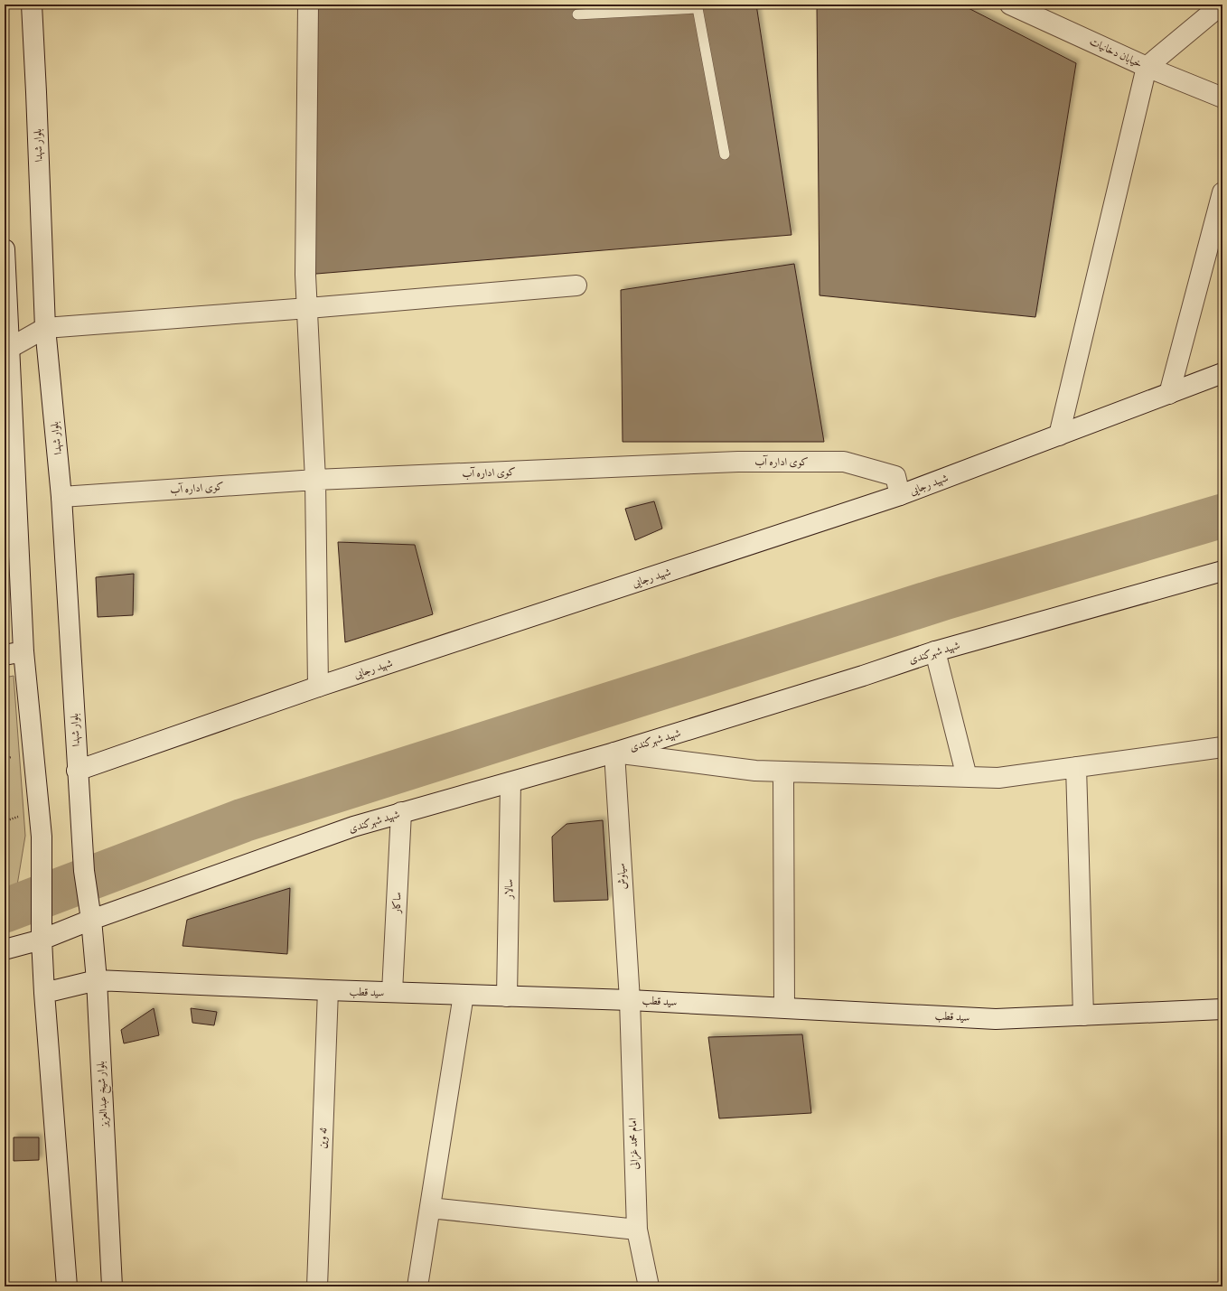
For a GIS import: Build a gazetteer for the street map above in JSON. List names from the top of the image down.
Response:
{
  "streets": {
    "street": [
      "خیابان دخانیات",
      "بلوار شهدا",
      "کوی اداره آب",
      "شهید رجایی",
      "شهید شهرکندی",
      "سیاوش",
      "سالار",
      "ساکار",
      "سید قطب",
      "بلوار شیخ عبدالعزیز",
      "ئه وین",
      "امام محمد غزالی"
    ]
  },
  "crossings": [
    ["بلوار شهدا", "کوی اداره آب"],
    ["بلوار شهدا", "شهید رجایی"],
    ["بلوار شهدا", "شهید شهرکندی"],
    ["بلوار شهدا", "بلوار شیخ عبدالعزیز"],
    ["کوی اداره آب", "شهید رجایی"],
    ["شهید شهرکندی", "سیاوش"],
    ["شهید شهرکندی", "سالار"],
    ["شهید شهرکندی", "ساکار"],
    ["شهید شهرکندی", "بلوار شیخ عبدالعزیز"],
    ["سیاوش", "سید قطب"],
    ["سیاوش", "امام محمد غزالی"],
    ["سالار", "سید قطب"],
    ["ساکار", "سید قطب"],
    ["سید قطب", "بلوار شیخ عبدالعزیز"],
    ["سید قطب", "ئه وین"],
    ["سید قطب", "امام محمد غزالی"]
  ]
}
